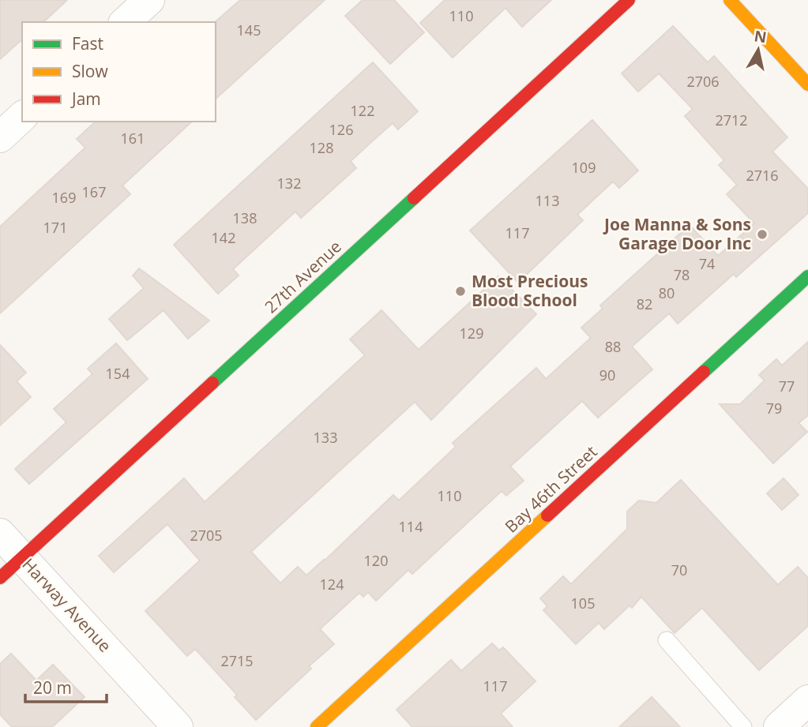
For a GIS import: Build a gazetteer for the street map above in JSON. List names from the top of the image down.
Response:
{
  "streets": {
    "street": ["27th Avenue", "Bay 46th Street", "Harway Avenue"]
  },
  "crossings": [
    ["27th Avenue", "Harway Avenue"]
  ],
  "places": ["Joe Manna & Sons Garage Door Inc", "Most Precious Blood School"],
  "house_numbers": [
    "110",
    "145",
    "2706",
    "122",
    "2712",
    "126",
    "161",
    "128",
    "109",
    "2716",
    "132",
    "167",
    "169",
    "113",
    "138",
    "171",
    "117",
    "142",
    "74",
    "78",
    "80",
    "82",
    "129",
    "88",
    "154",
    "90",
    "77",
    "79",
    "133",
    "110",
    "114",
    "2705",
    "120",
    "70",
    "124",
    "105",
    "2715",
    "117"
  ],
  "legend": ["Fast", "Slow", "Jam"],
  "scale_bar": "20 m",
  "north": "top"
}
